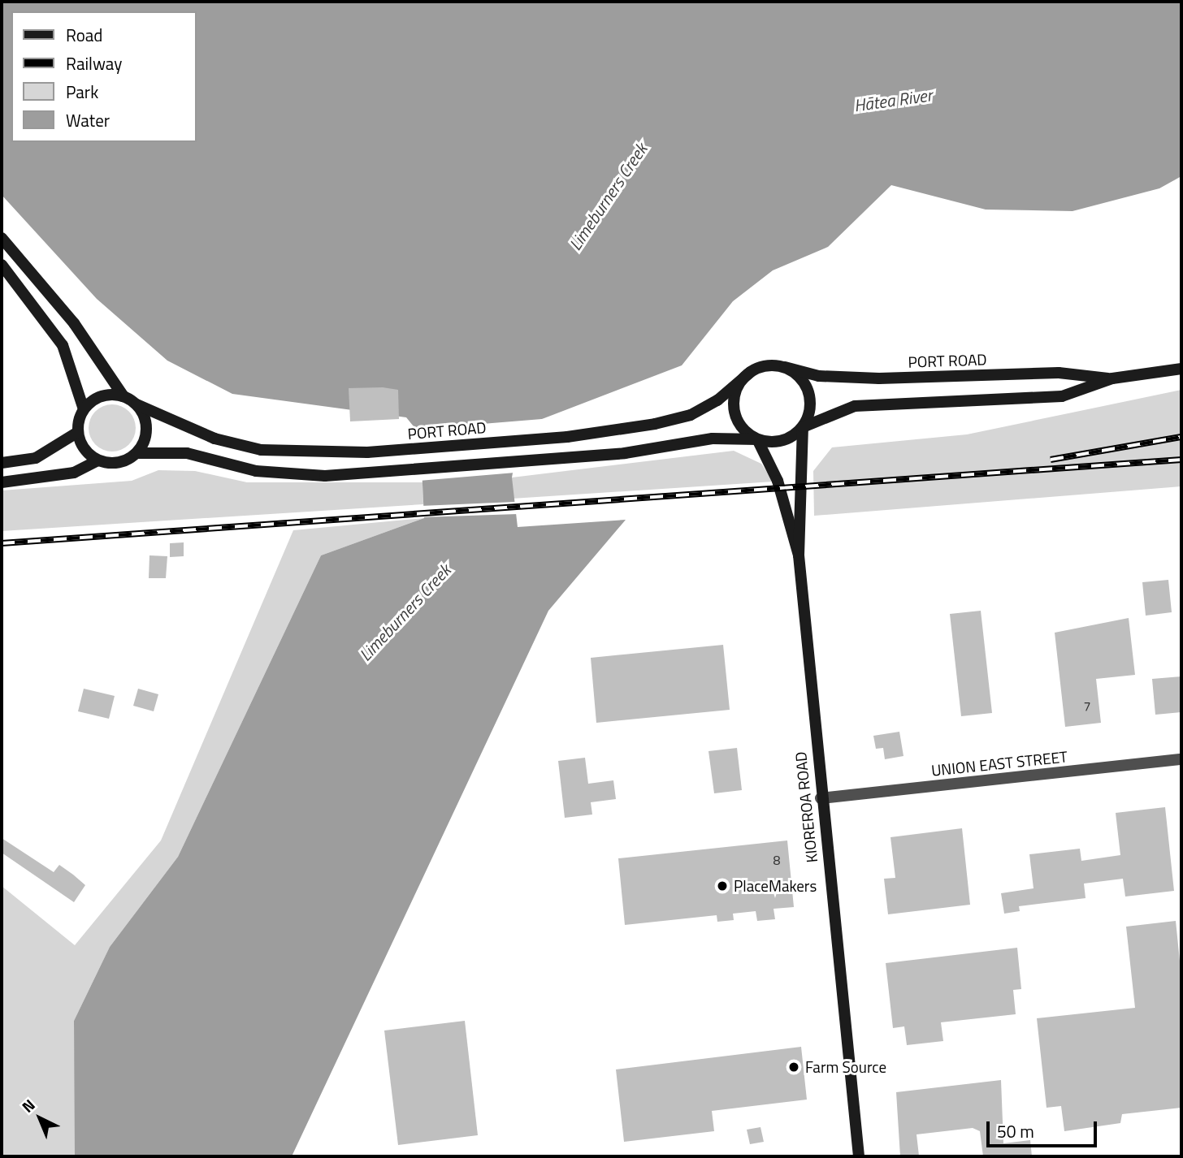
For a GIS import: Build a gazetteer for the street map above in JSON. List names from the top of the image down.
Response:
{
  "streets": {
    "main road": ["PORT ROAD", "KIOREROA ROAD"],
    "street": ["UNION EAST STREET"]
  },
  "crossings": [
    ["PORT ROAD", "KIOREROA ROAD"],
    ["UNION EAST STREET", "KIOREROA ROAD"]
  ],
  "water": ["Hātea River", "Limeburners Creek"],
  "places": ["PlaceMakers", "Farm Source"],
  "house_numbers": ["7", "8"],
  "legend": [
    "Road",
    "Railway",
    "Park",
    "Water"
  ],
  "scale_bar": "50 m",
  "north": "top left"
}
